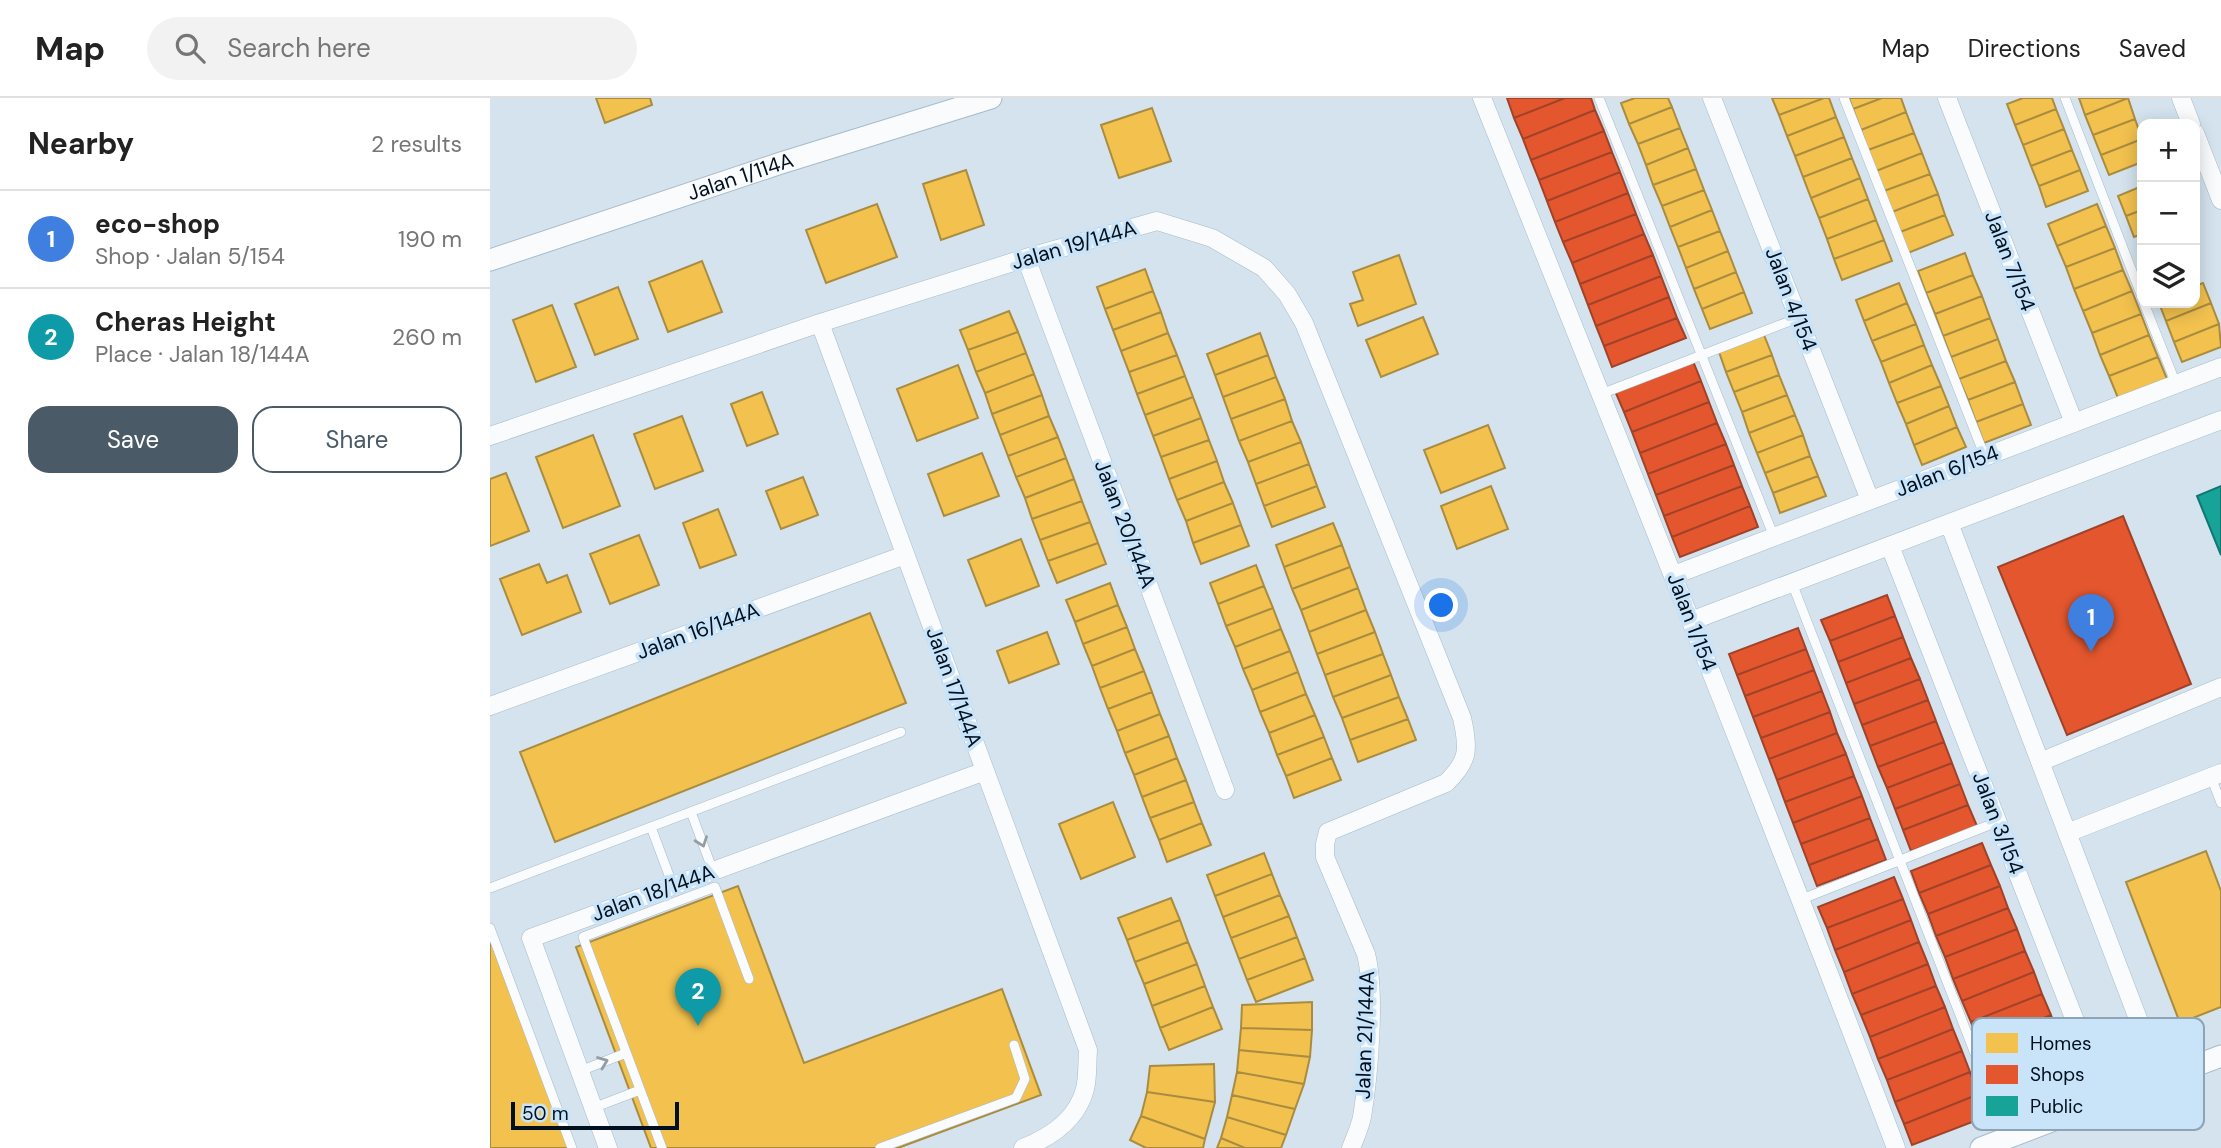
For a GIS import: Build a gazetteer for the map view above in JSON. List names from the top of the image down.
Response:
{
  "streets": {
    "street": [
      "Jalan 1/114A",
      "Jalan 19/144A",
      "Jalan 7/154",
      "Jalan 4/154",
      "Jalan 6/154",
      "Jalan 20/144A",
      "Jalan 1/154",
      "Jalan 16/144A",
      "Jalan 17/144A",
      "Jalan 3/154",
      "Jalan 18/144A",
      "Jalan 21/144A"
    ]
  },
  "crossings": [
    ["Jalan 19/144A", "Jalan 20/144A"],
    ["Jalan 19/144A", "Jalan 17/144A"],
    ["Jalan 19/144A", "Jalan 21/144A"],
    ["Jalan 7/154", "Jalan 6/154"],
    ["Jalan 4/154", "Jalan 6/154"],
    ["Jalan 6/154", "Jalan 1/154"],
    ["Jalan 16/144A", "Jalan 17/144A"],
    ["Jalan 17/144A", "Jalan 18/144A"]
  ],
  "legend": ["Homes", "Shops", "Public"],
  "scale_bar": "50 m",
  "page": {
    "header": "Map",
    "search": "Search here",
    "nav": ["Map", "Directions", "Saved"],
    "heading": ["Nearby", "2 results"],
    "map_buttons": ["+", "−"],
    "list": [
      {
        "mark": "1",
        "name": "eco-shop",
        "note": "Shop · Jalan 5/154",
        "value": "190 m"
      },
      {
        "mark": "2",
        "name": "Cheras Height",
        "note": "Place · Jalan 18/144A",
        "value": "260 m"
      }
    ],
    "buttons": ["Save", "Share"],
    "pins": ["1", "2"],
    "scale": "50 m"
  }
}
